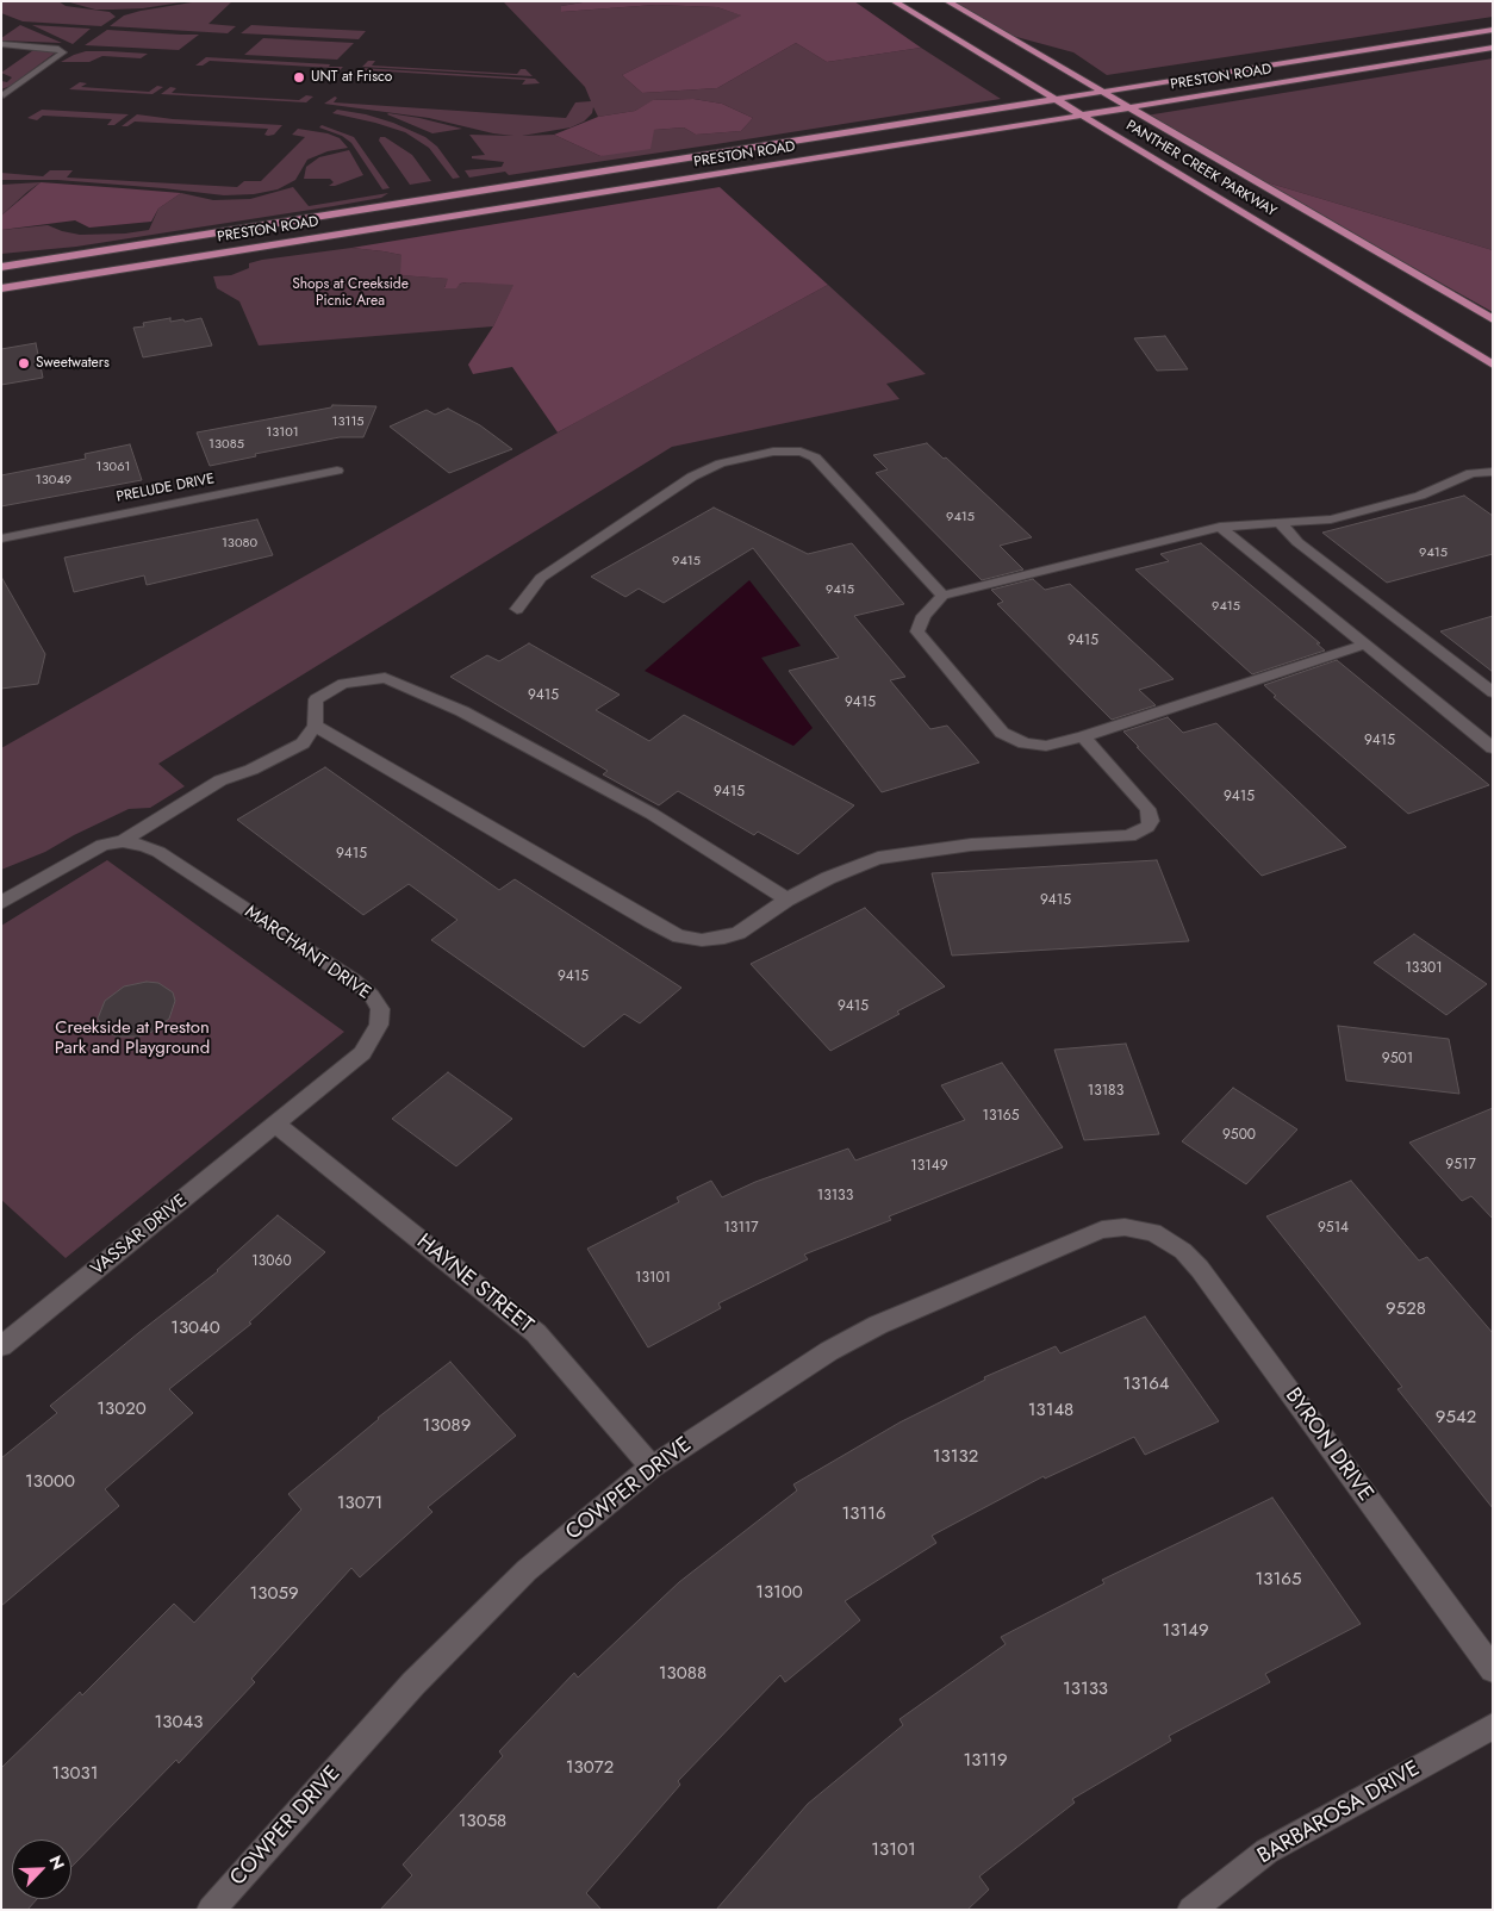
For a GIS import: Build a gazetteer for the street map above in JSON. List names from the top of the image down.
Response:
{
  "streets": {
    "main road": ["PRESTON ROAD", "PANTHER CREEK PARKWAY"],
    "street": [
      "PRELUDE DRIVE",
      "MARCHANT DRIVE",
      "VASSAR DRIVE",
      "HAYNE STREET",
      "BYRON DRIVE",
      "COWPER DRIVE",
      "BARBAROSA DRIVE"
    ]
  },
  "crossings": [
    ["PRESTON ROAD", "PANTHER CREEK PARKWAY"],
    ["MARCHANT DRIVE", "VASSAR DRIVE"],
    ["MARCHANT DRIVE", "HAYNE STREET"],
    ["VASSAR DRIVE", "HAYNE STREET"],
    ["HAYNE STREET", "COWPER DRIVE"],
    ["BYRON DRIVE", "COWPER DRIVE"]
  ],
  "parks": ["Shops at Creekside Picnic Area", "Creekside at Preston Park and Playground"],
  "places": ["UNT at Frisco", "Sweetwaters"],
  "house_numbers": [
    "13115",
    "13101",
    "13085",
    "13061",
    "13049",
    "9415",
    "13080",
    "9415",
    "9415",
    "9415",
    "9415",
    "9415",
    "9415",
    "9415",
    "9415",
    "9415",
    "9415",
    "9415",
    "9415",
    "13301",
    "9415",
    "9415",
    "9501",
    "13183",
    "13165",
    "9500",
    "9517",
    "13149",
    "13133",
    "13117",
    "9514",
    "13060",
    "13101",
    "9528",
    "13040",
    "13164",
    "13020",
    "13148",
    "9542",
    "13089",
    "13132",
    "13000",
    "13071",
    "13116",
    "13165",
    "13100",
    "13059",
    "13149",
    "13088",
    "13133",
    "13043",
    "13119",
    "13072",
    "13031",
    "13058",
    "13101"
  ],
  "north": "top right"
}
